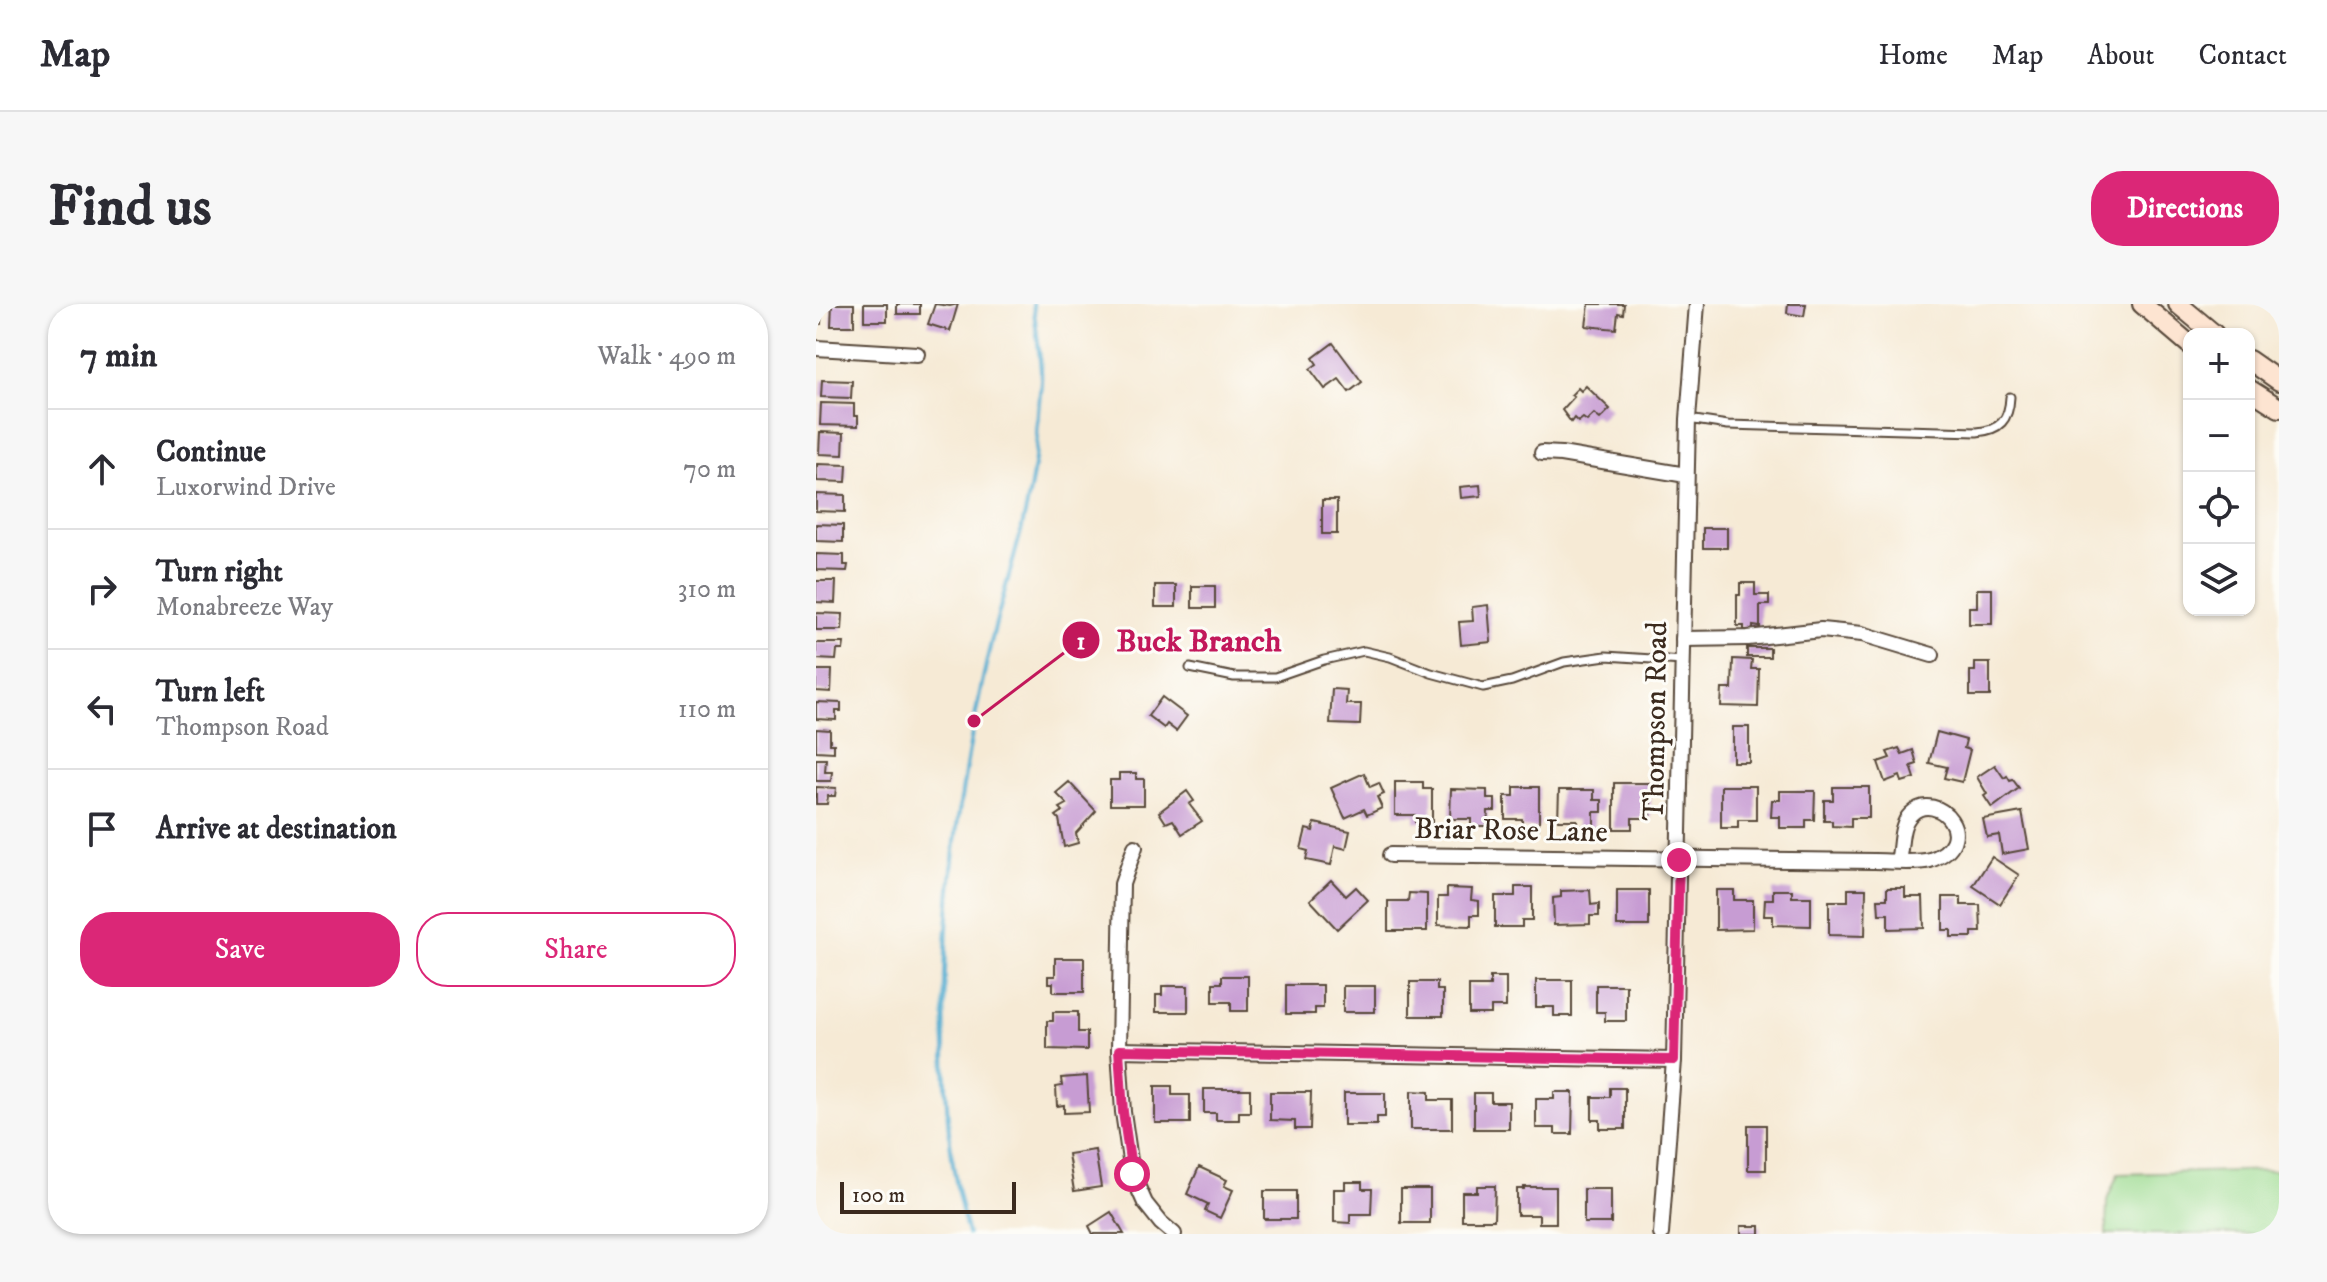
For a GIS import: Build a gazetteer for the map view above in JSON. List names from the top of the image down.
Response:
{
  "streets": {
    "street": ["Thompson Road", "Briar Rose Lane"]
  },
  "crossings": [
    ["Thompson Road", "Briar Rose Lane"]
  ],
  "places": ["Buck Branch"],
  "scale_bar": "100 m",
  "page": {
    "header": "Map",
    "nav": [
      "Home",
      "Map",
      "About",
      "Contact"
    ],
    "buttons": [
      "Directions",
      ["Save", "Share"]
    ],
    "title": "Find us",
    "heading": ["7 min", "Walk · 490 m"],
    "map_buttons": ["+", "−"],
    "list": [
      ["Continue", "Luxorwind Drive", "70 m"],
      ["Turn right", "Monabreeze Way", "310 m"],
      ["Turn left", "Thompson Road", "110 m"],
      "Arrive at destination"
    ],
    "scale": "100 m"
  }
}
